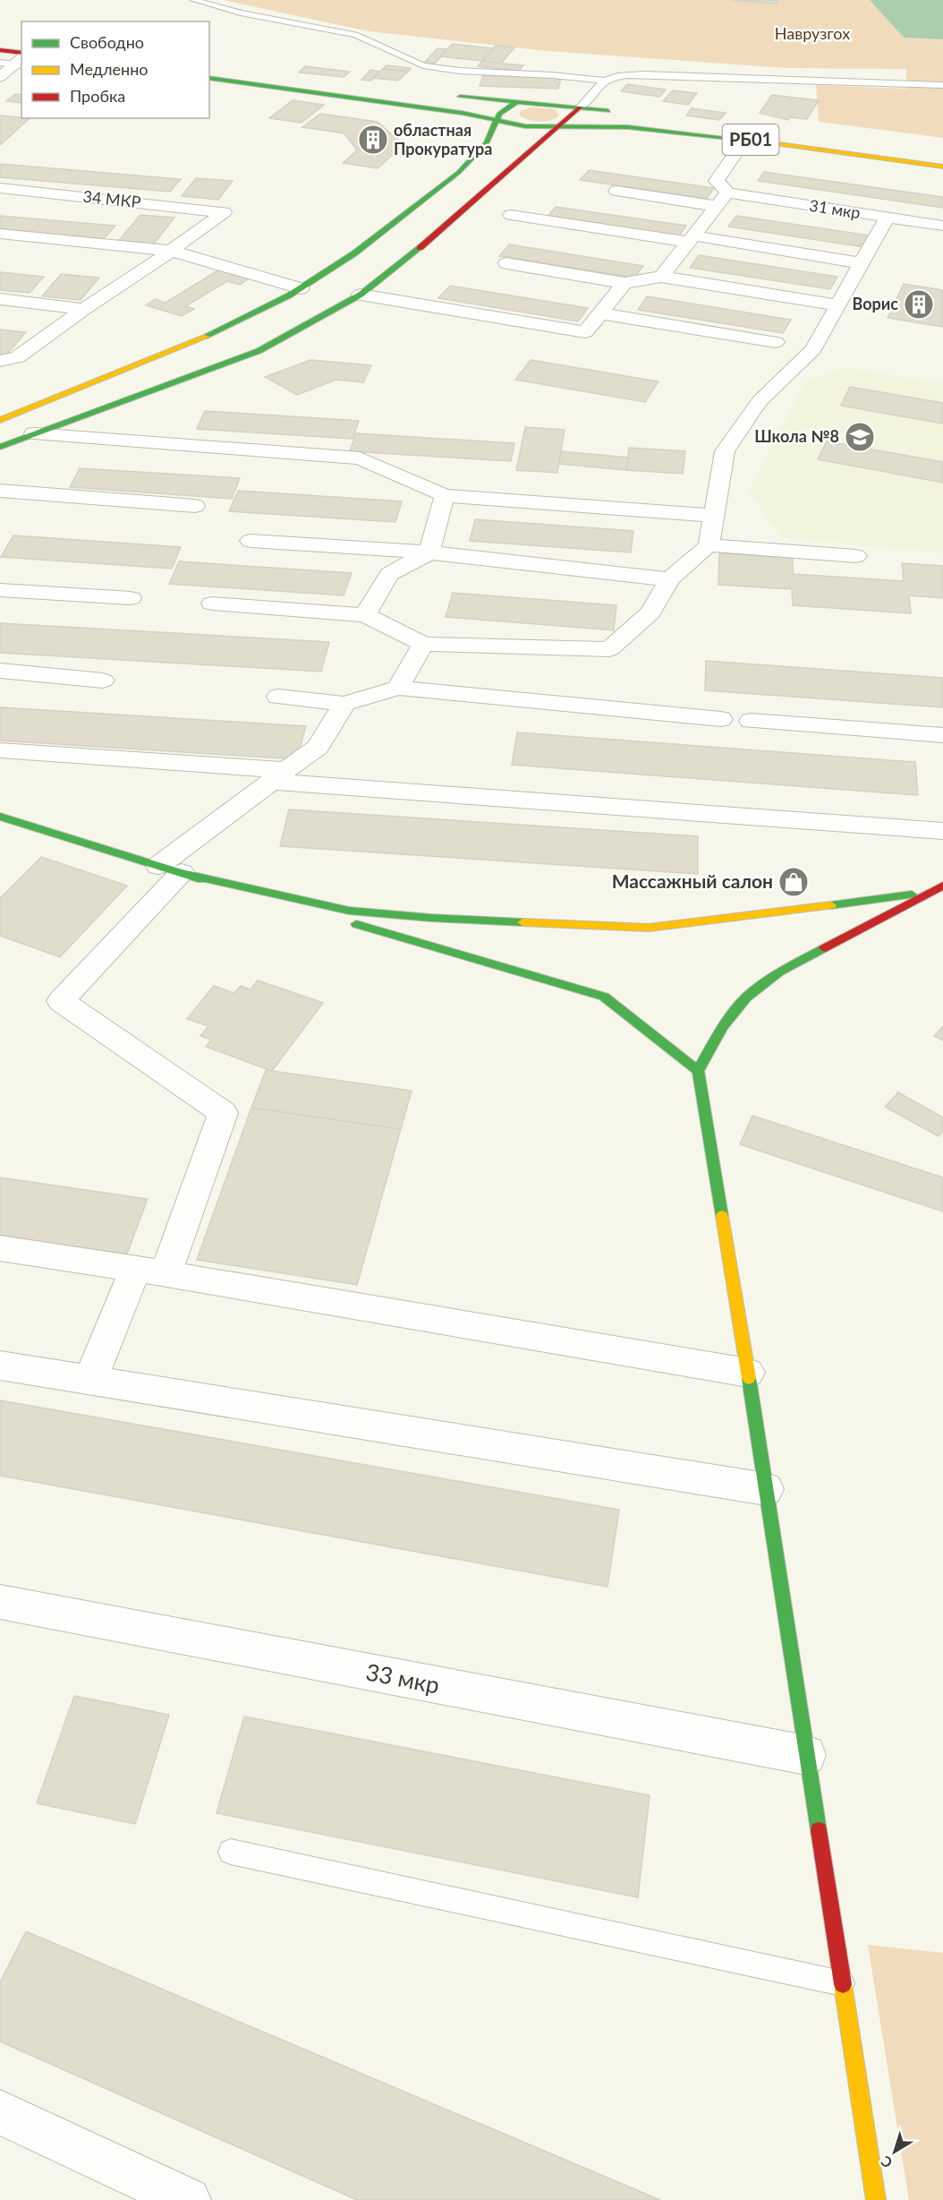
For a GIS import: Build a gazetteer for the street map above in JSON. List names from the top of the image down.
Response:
{
  "streets": {
    "main road": ["РБ01"],
    "street": ["34 МКР", "31 мкр", "33 мкр"]
  },
  "parks": ["Наврузгох"],
  "places": {
    "building": ["областная Прокуратура", "Ворис"],
    "school or university": ["Школа №8"],
    "shop": ["Массажный салон"]
  },
  "legend": ["Свободно", "Медленно", "Пробка"],
  "north": "bottom left"
}
